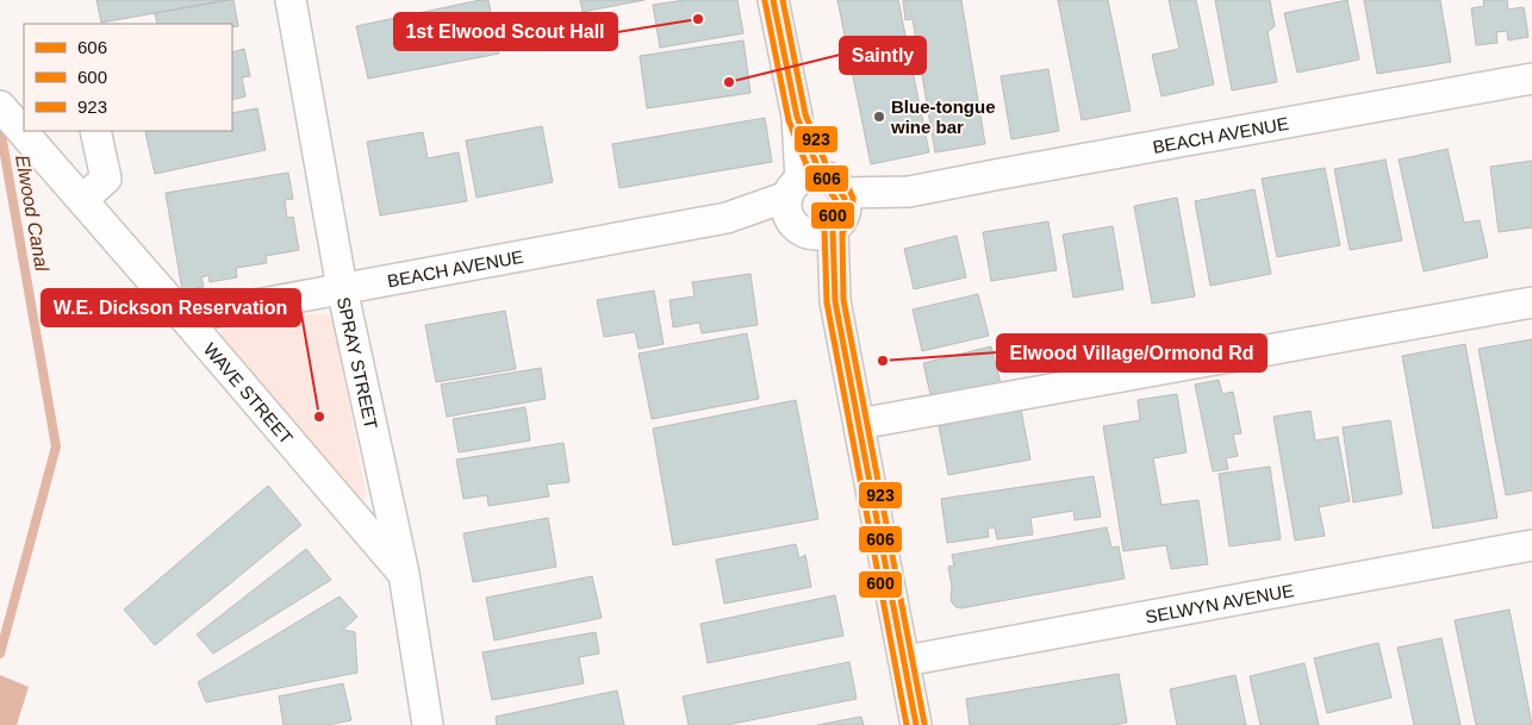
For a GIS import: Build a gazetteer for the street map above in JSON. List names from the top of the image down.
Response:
{
  "streets": {
    "street": [
      "BEACH AVENUE",
      "SPRAY STREET",
      "WAVE STREET",
      "SELWYN AVENUE"
    ]
  },
  "crossings": [
    ["BEACH AVENUE", "SPRAY STREET"],
    ["BEACH AVENUE", "WAVE STREET"],
    ["SPRAY STREET", "WAVE STREET"]
  ],
  "water": ["Elwood Canal"],
  "places": [
    "1st Elwood Scout Hall",
    "Saintly",
    "Blue-tongue wine bar",
    "Elwood Village/Ormond Rd",
    "W.E. Dickson Reservation"
  ],
  "lines": ["transit line 606", "transit line 923", "transit line 600"],
  "legend": ["606", "600", "923"]
}
